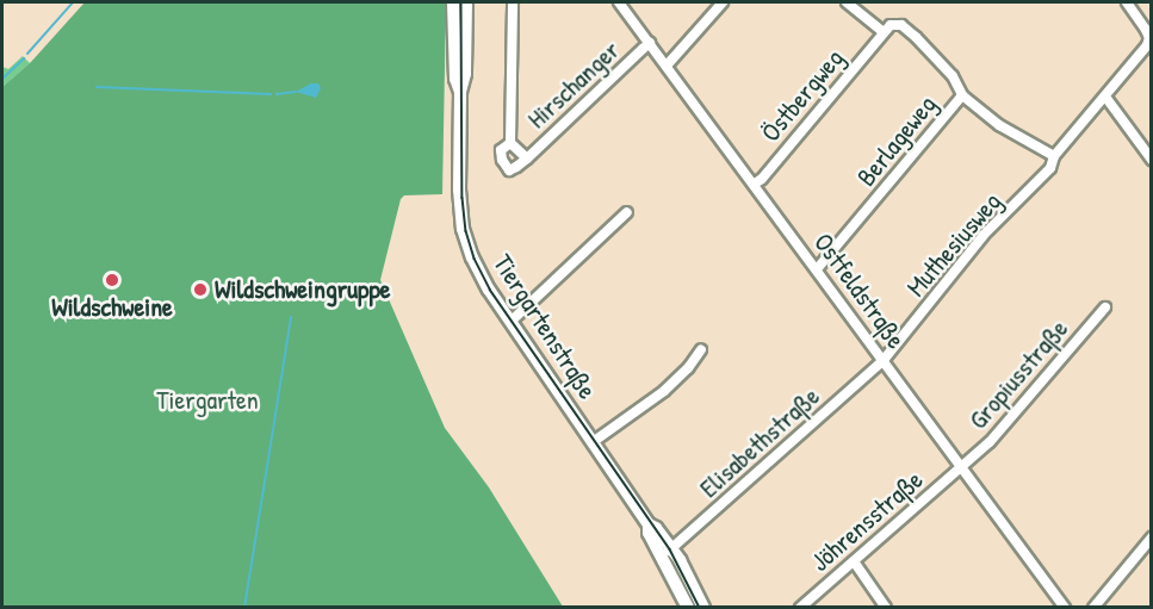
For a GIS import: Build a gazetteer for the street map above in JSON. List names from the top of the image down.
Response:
{
  "streets": {
    "main road": ["Tiergartenstraße"],
    "street": [
      "Hirschanger",
      "Östbergweg",
      "Berlageweg",
      "Muthesiusweg",
      "Ostfeldstraße",
      "Gropiusstraße",
      "Elisabethstraße",
      "Jöhrensstraße"
    ]
  },
  "crossings": [
    ["Hirschanger", "Ostfeldstraße"],
    ["Östbergweg", "Berlageweg"],
    ["Östbergweg", "Ostfeldstraße"],
    ["Berlageweg", "Ostfeldstraße"],
    ["Muthesiusweg", "Ostfeldstraße"],
    ["Muthesiusweg", "Elisabethstraße"],
    ["Ostfeldstraße", "Gropiusstraße"],
    ["Ostfeldstraße", "Elisabethstraße"],
    ["Ostfeldstraße", "Jöhrensstraße"],
    ["Tiergartenstraße", "Elisabethstraße"],
    ["Gropiusstraße", "Jöhrensstraße"]
  ],
  "parks": ["Tiergarten"],
  "places": ["Wildschweine", "Wildschweingruppe"]
}
